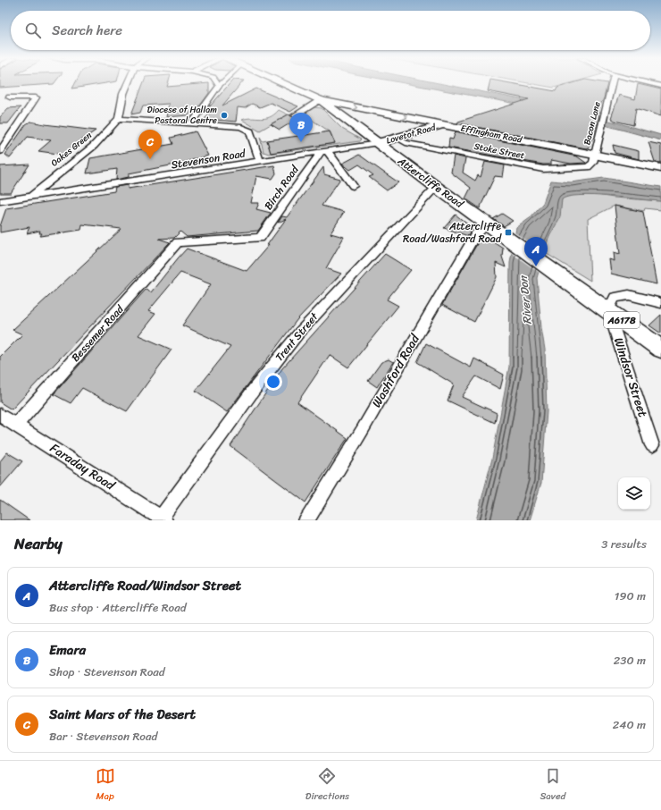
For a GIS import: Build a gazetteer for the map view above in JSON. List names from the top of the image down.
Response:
{
  "streets": {
    "main road": [
      "Lovetot Road",
      "Effingham Road",
      "Attercliffe Road",
      "A6178"
    ],
    "street": [
      "Bacon Lane",
      "Oakes Green",
      "Stoke Street",
      "Stevenson Road",
      "Birch Road",
      "Bessemer Road",
      "Trent Street",
      "Washford Road",
      "Windsor Street",
      "Faraday Road"
    ]
  },
  "crossings": [
    ["Bacon Lane", "Effingham Road"],
    ["Bacon Lane", "Stoke Street"],
    ["Lovetot Road", "Effingham Road"],
    ["Lovetot Road", "Stoke Street"],
    ["Lovetot Road", "Stevenson Road"],
    ["Lovetot Road", "Attercliffe Road"],
    ["Effingham Road", "Stoke Street"],
    ["Effingham Road", "Attercliffe Road"],
    ["Oakes Green", "Stevenson Road"],
    ["Stevenson Road", "Attercliffe Road"],
    ["Stevenson Road", "Birch Road"],
    ["Attercliffe Road", "Trent Street"],
    ["Attercliffe Road", "Washford Road"],
    ["Attercliffe Road", "Windsor Street"],
    ["Birch Road", "Bessemer Road"],
    ["Bessemer Road", "Faraday Road"],
    ["Trent Street", "Faraday Road"]
  ],
  "water": ["River Don"],
  "places": {
    "other": ["Diocese of Hallam Pastoral Centre"],
    "transit": ["Attercliffe Road/Washford Road"]
  },
  "page": {
    "search": "Search here",
    "pins": ["B", "C", "A"],
    "heading": ["Nearby", "3 results"],
    "list": [
      {
        "mark": "A",
        "name": "Attercliffe Road/Windsor Street",
        "note": "Bus stop · Attercliffe Road",
        "value": "190 m"
      },
      {
        "mark": "B",
        "name": "Emara",
        "note": "Shop · Stevenson Road",
        "value": "230 m"
      },
      {
        "mark": "C",
        "name": "Saint Mars of the Desert",
        "note": "Bar · Stevenson Road",
        "value": "240 m"
      }
    ],
    "nav": ["Map", "Directions", "Saved"]
  }
}
